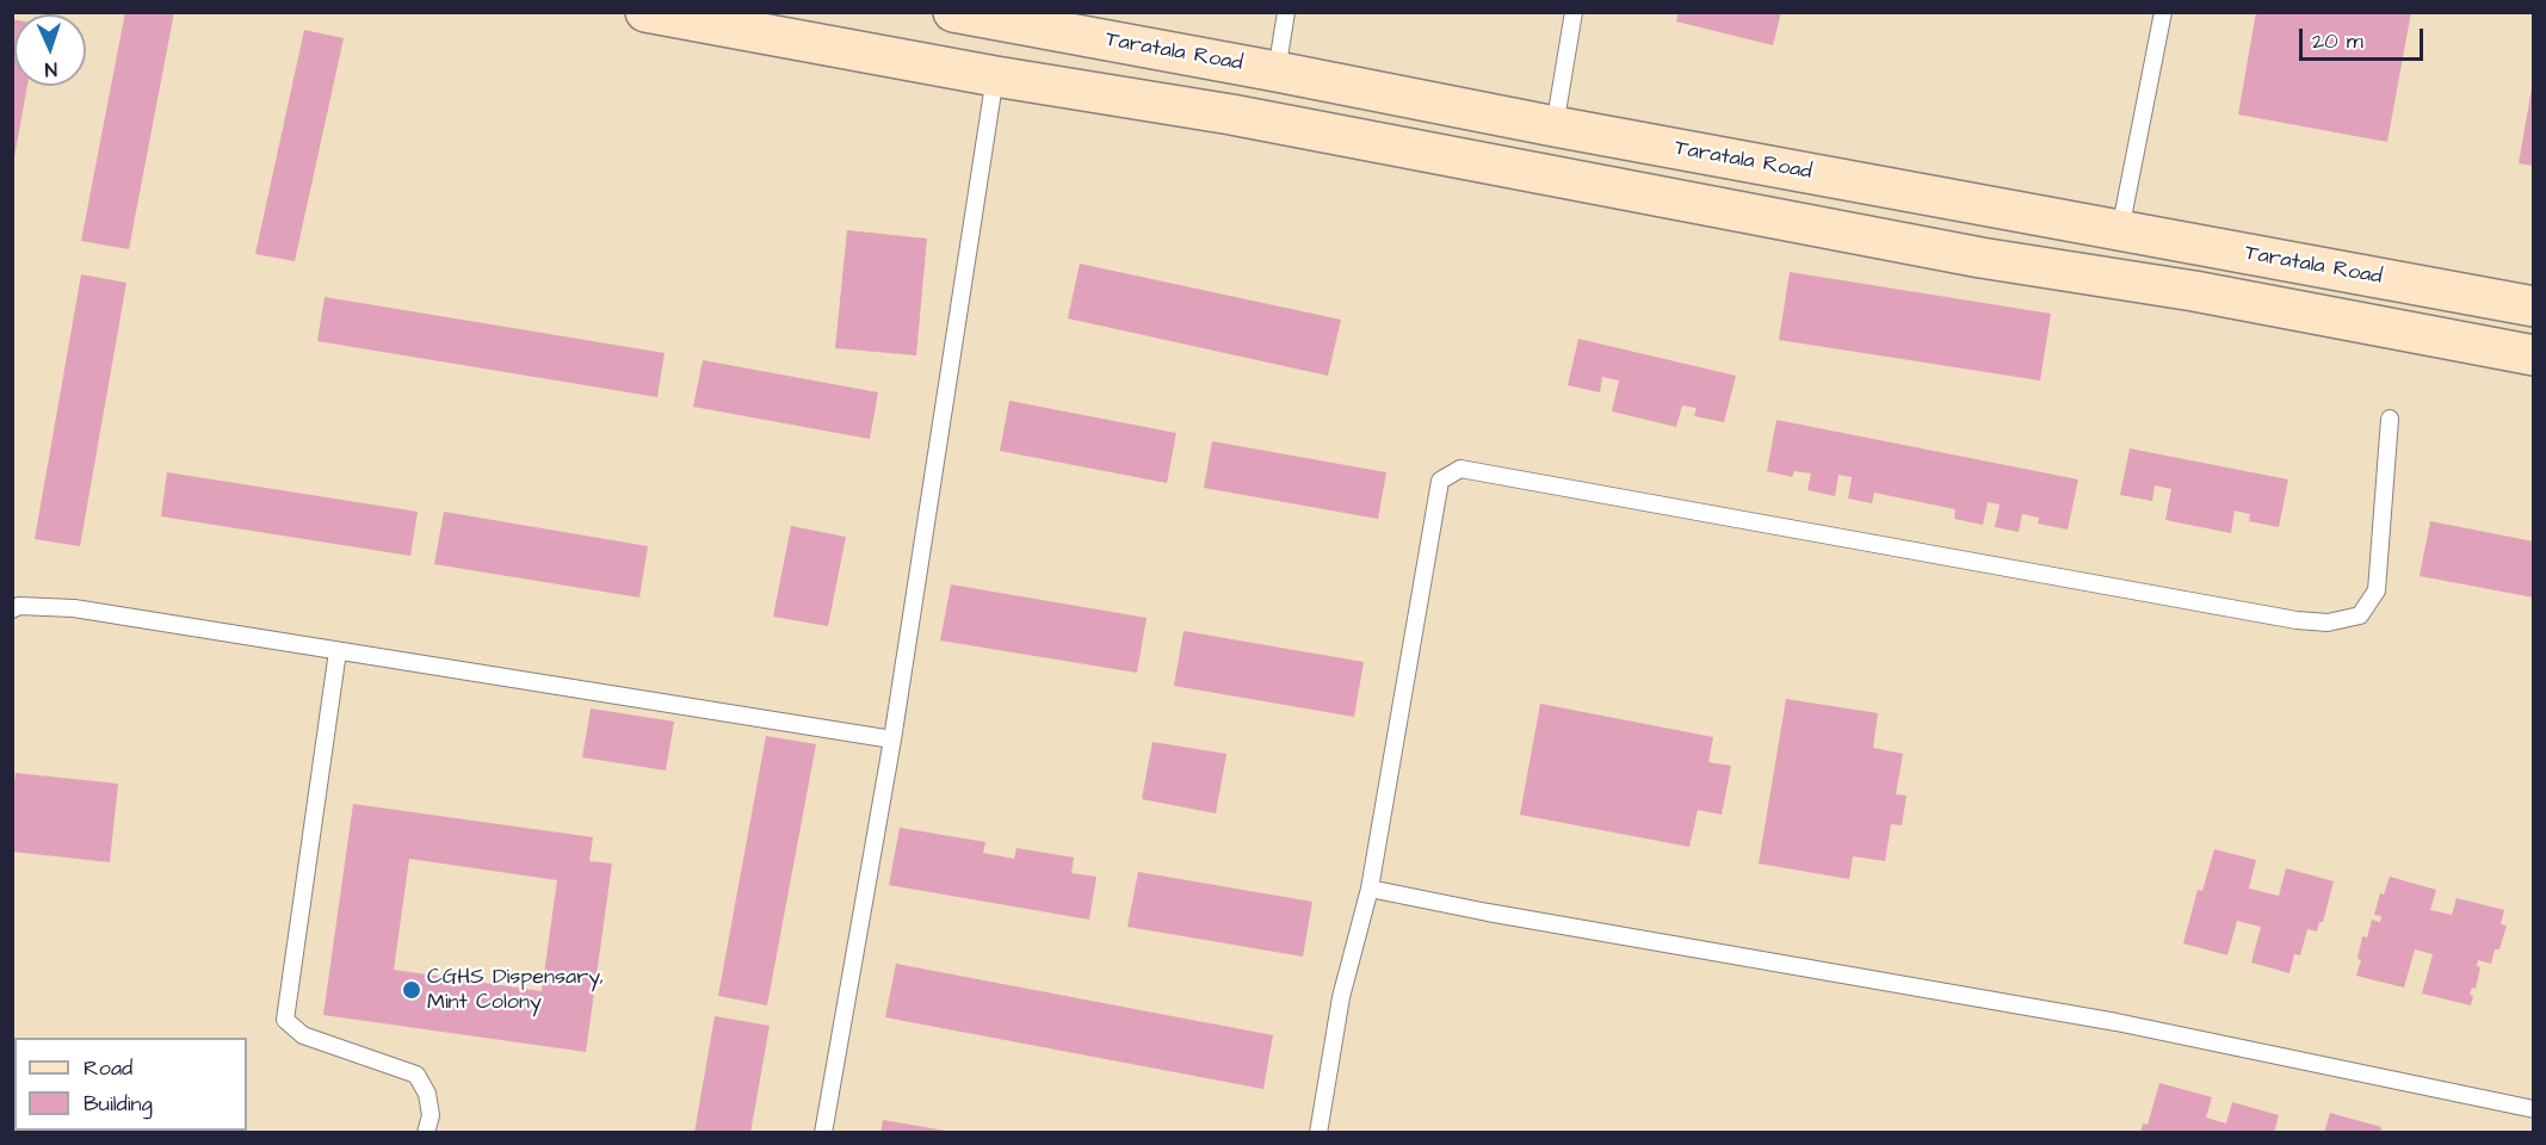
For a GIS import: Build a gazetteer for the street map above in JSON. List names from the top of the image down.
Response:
{
  "streets": {
    "main road": ["Taratala Road"]
  },
  "places": ["CGHS Dispensary, Mint Colony"],
  "legend": ["Road", "Building"],
  "scale_bar": "20 m",
  "north": "bottom"
}
